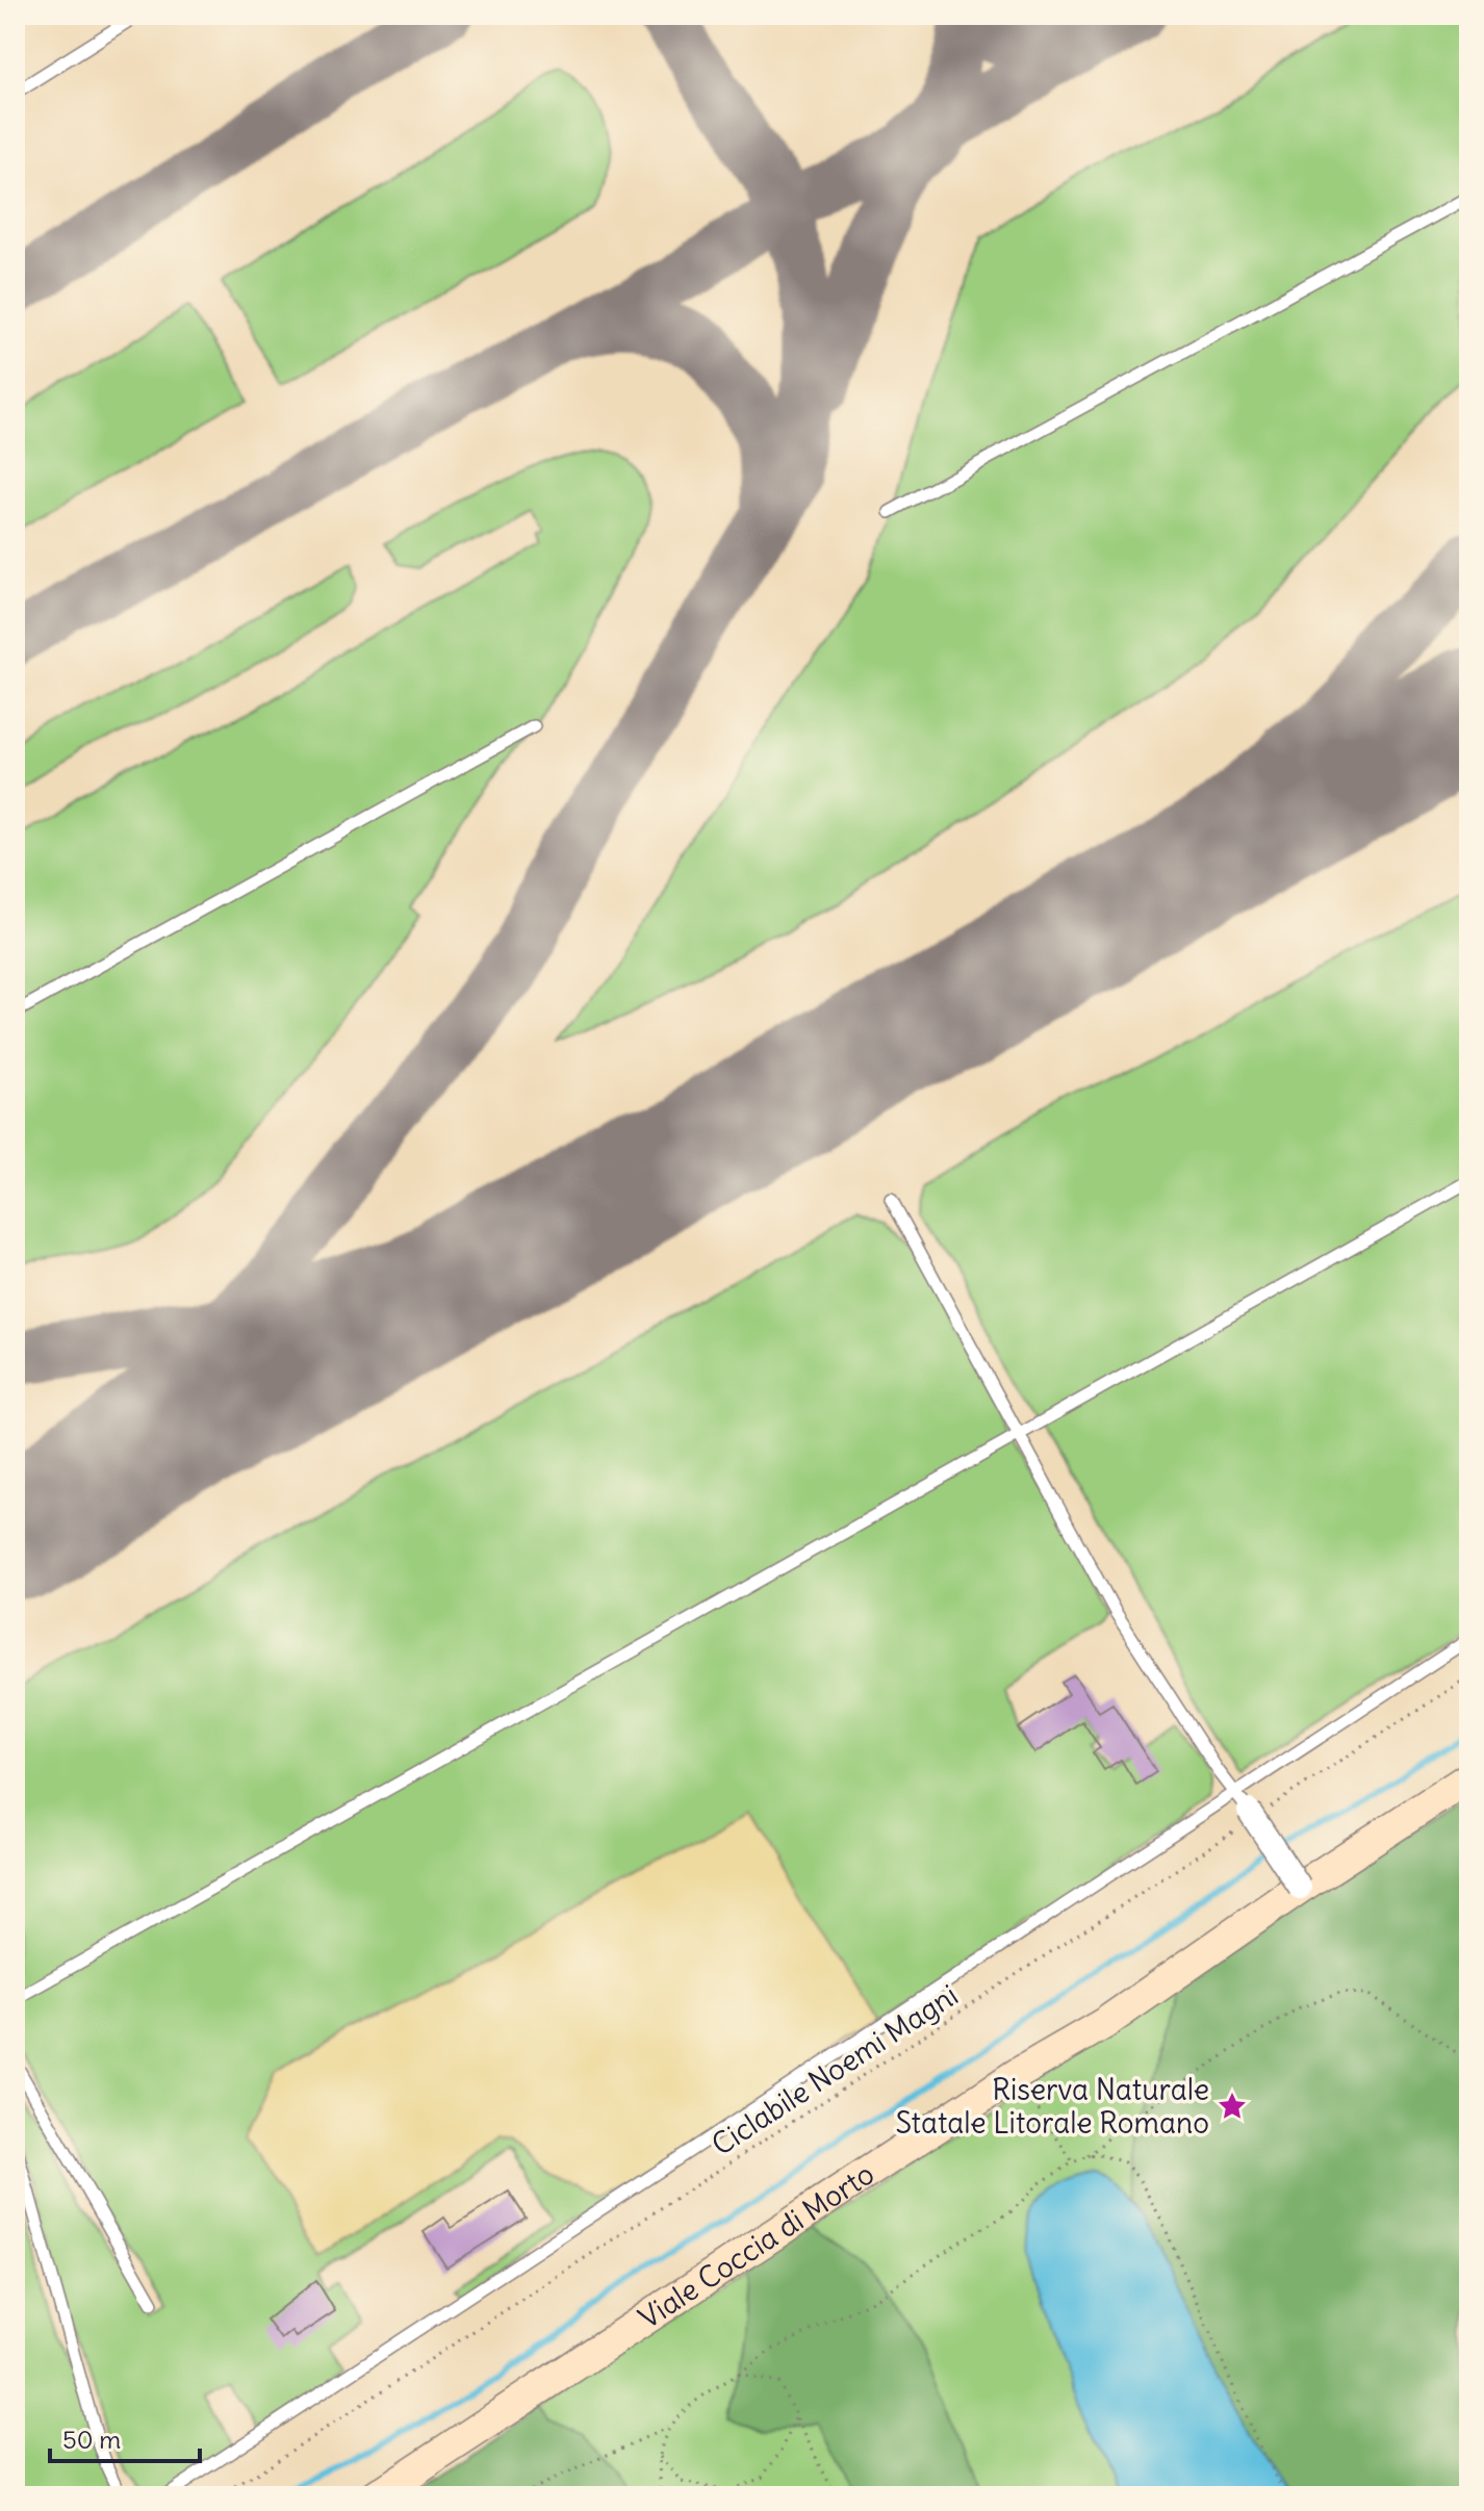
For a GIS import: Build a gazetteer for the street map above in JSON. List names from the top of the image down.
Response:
{
  "streets": {
    "street": ["Viale Coccia di Morto"],
    "path": ["Ciclabile Noemi Magni"]
  },
  "places": {
    "place": ["Riserva Naturale Statale Litorale Romano"]
  },
  "scale_bar": "50 m"
}
